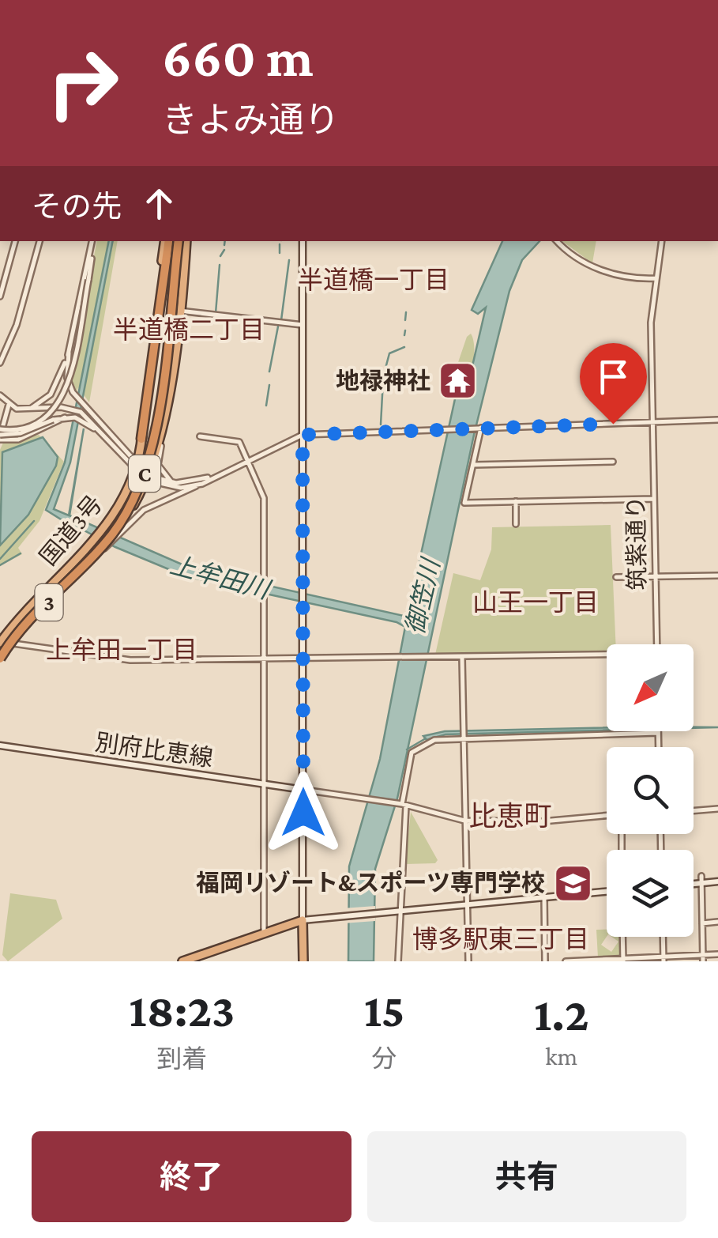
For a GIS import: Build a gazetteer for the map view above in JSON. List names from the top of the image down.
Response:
{
  "streets": {
    "highway": ["C", "国道3号", "3"],
    "main road": ["別府比恵線"],
    "street": ["筑紫通り"]
  },
  "crossings": [
    ["C", "国道3号"]
  ],
  "districts": [
    "半道橋一丁目",
    "半道橋二丁目",
    "山王一丁目",
    "上牟田一丁目",
    "比恵町",
    "博多駅東三丁目"
  ],
  "water": ["上牟田川", "御笠川"],
  "places": {
    "temple": ["地禄神社"],
    "school or university": ["福岡リゾート&スポーツ専門学校"]
  },
  "north": "bottom left",
  "page": {
    "turn": ["660 m", "きよみ通り"],
    "then": "その先",
    "eta": [
      "18:23",
      "到着",
      "15",
      "分",
      "1.2",
      "km"
    ],
    "buttons": ["終了", "共有"]
  }
}
